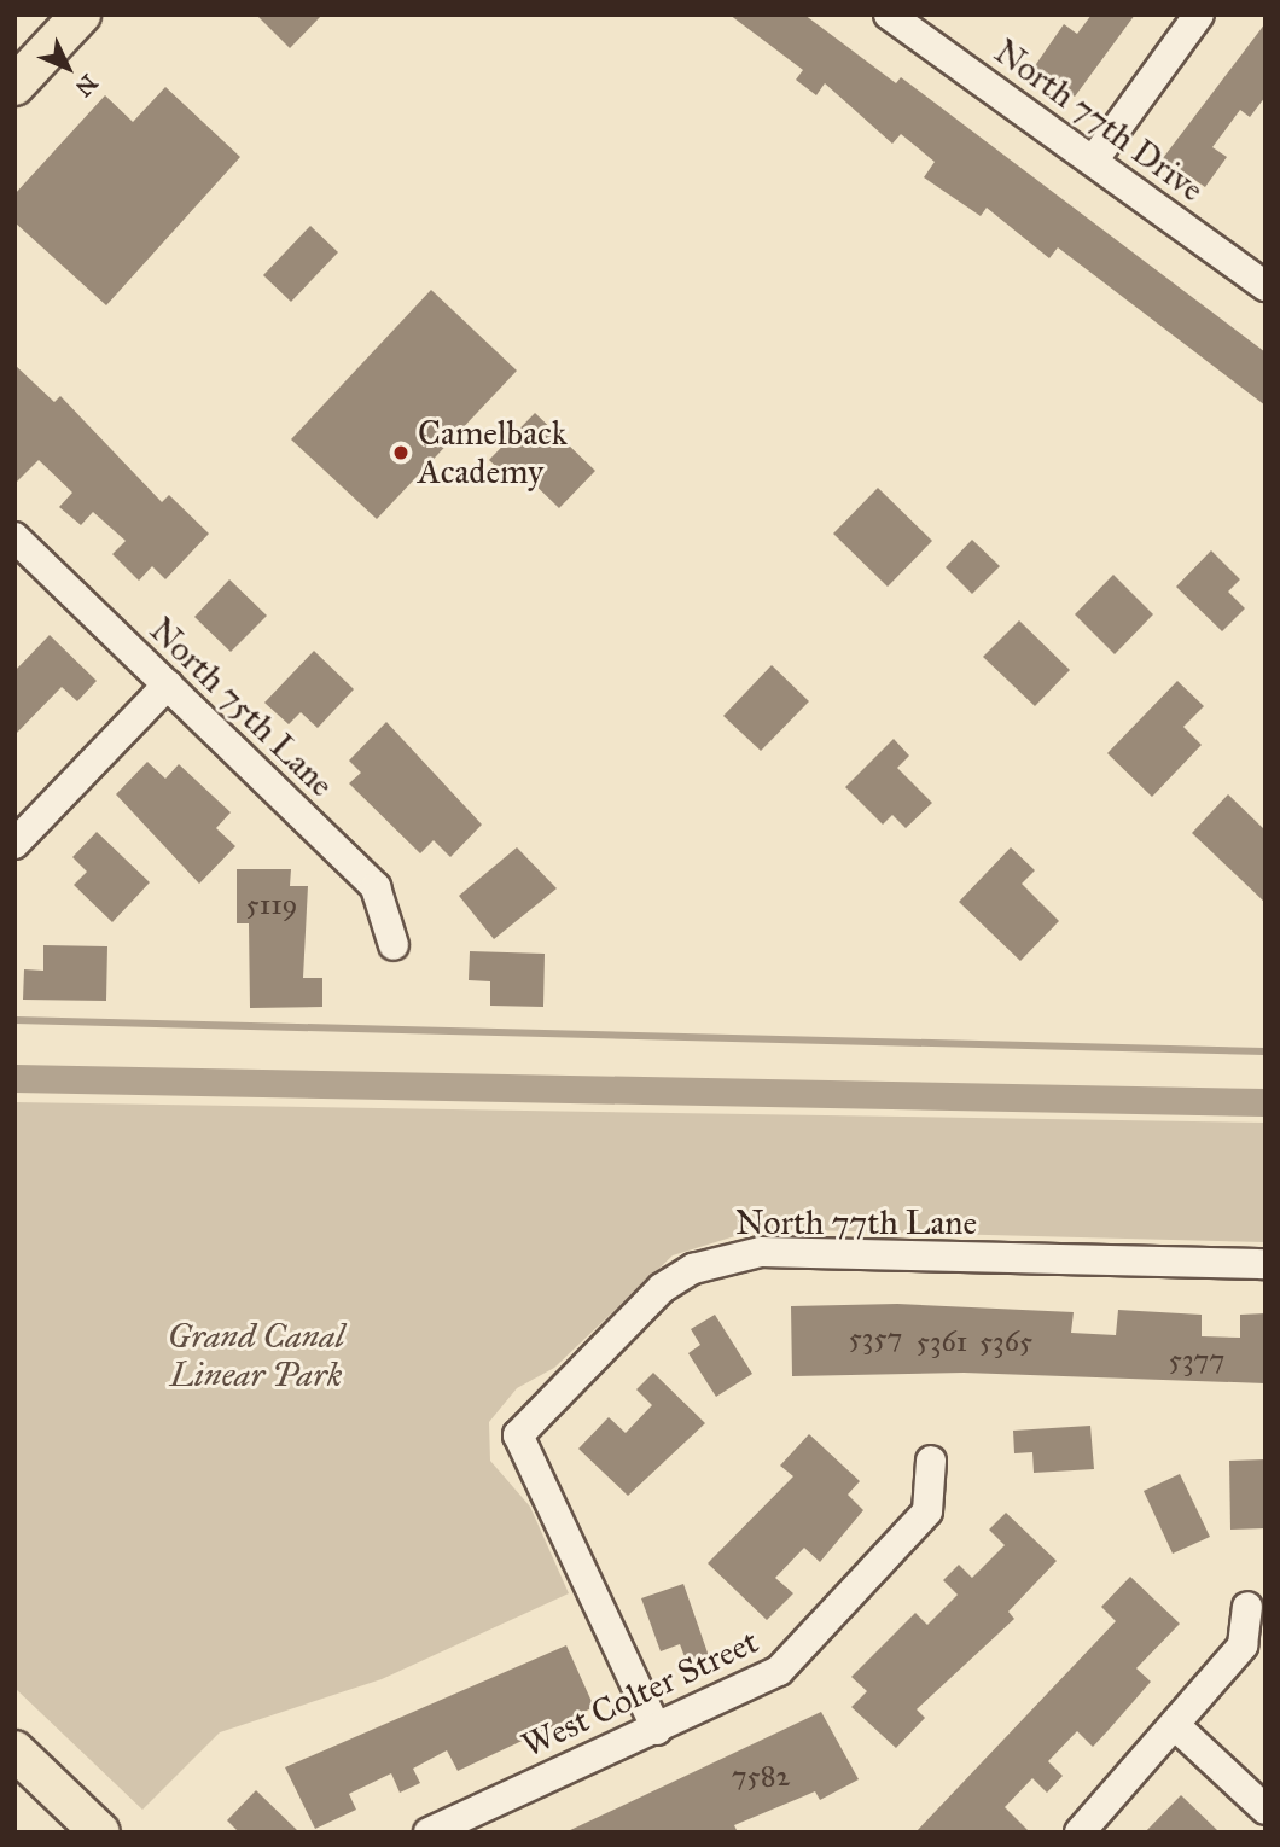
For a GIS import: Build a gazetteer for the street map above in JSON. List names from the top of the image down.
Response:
{
  "streets": {
    "street": [
      "North 77th Drive",
      "North 75th Lane",
      "North 77th Lane",
      "West Colter Street"
    ]
  },
  "crossings": [
    ["North 77th Lane", "West Colter Street"]
  ],
  "parks": ["Grand Canal Linear Park"],
  "places": ["Camelback Academy"],
  "house_numbers": [
    "5119",
    "5357",
    "5361",
    "5365",
    "5377",
    "7582"
  ],
  "north": "bottom right"
}
